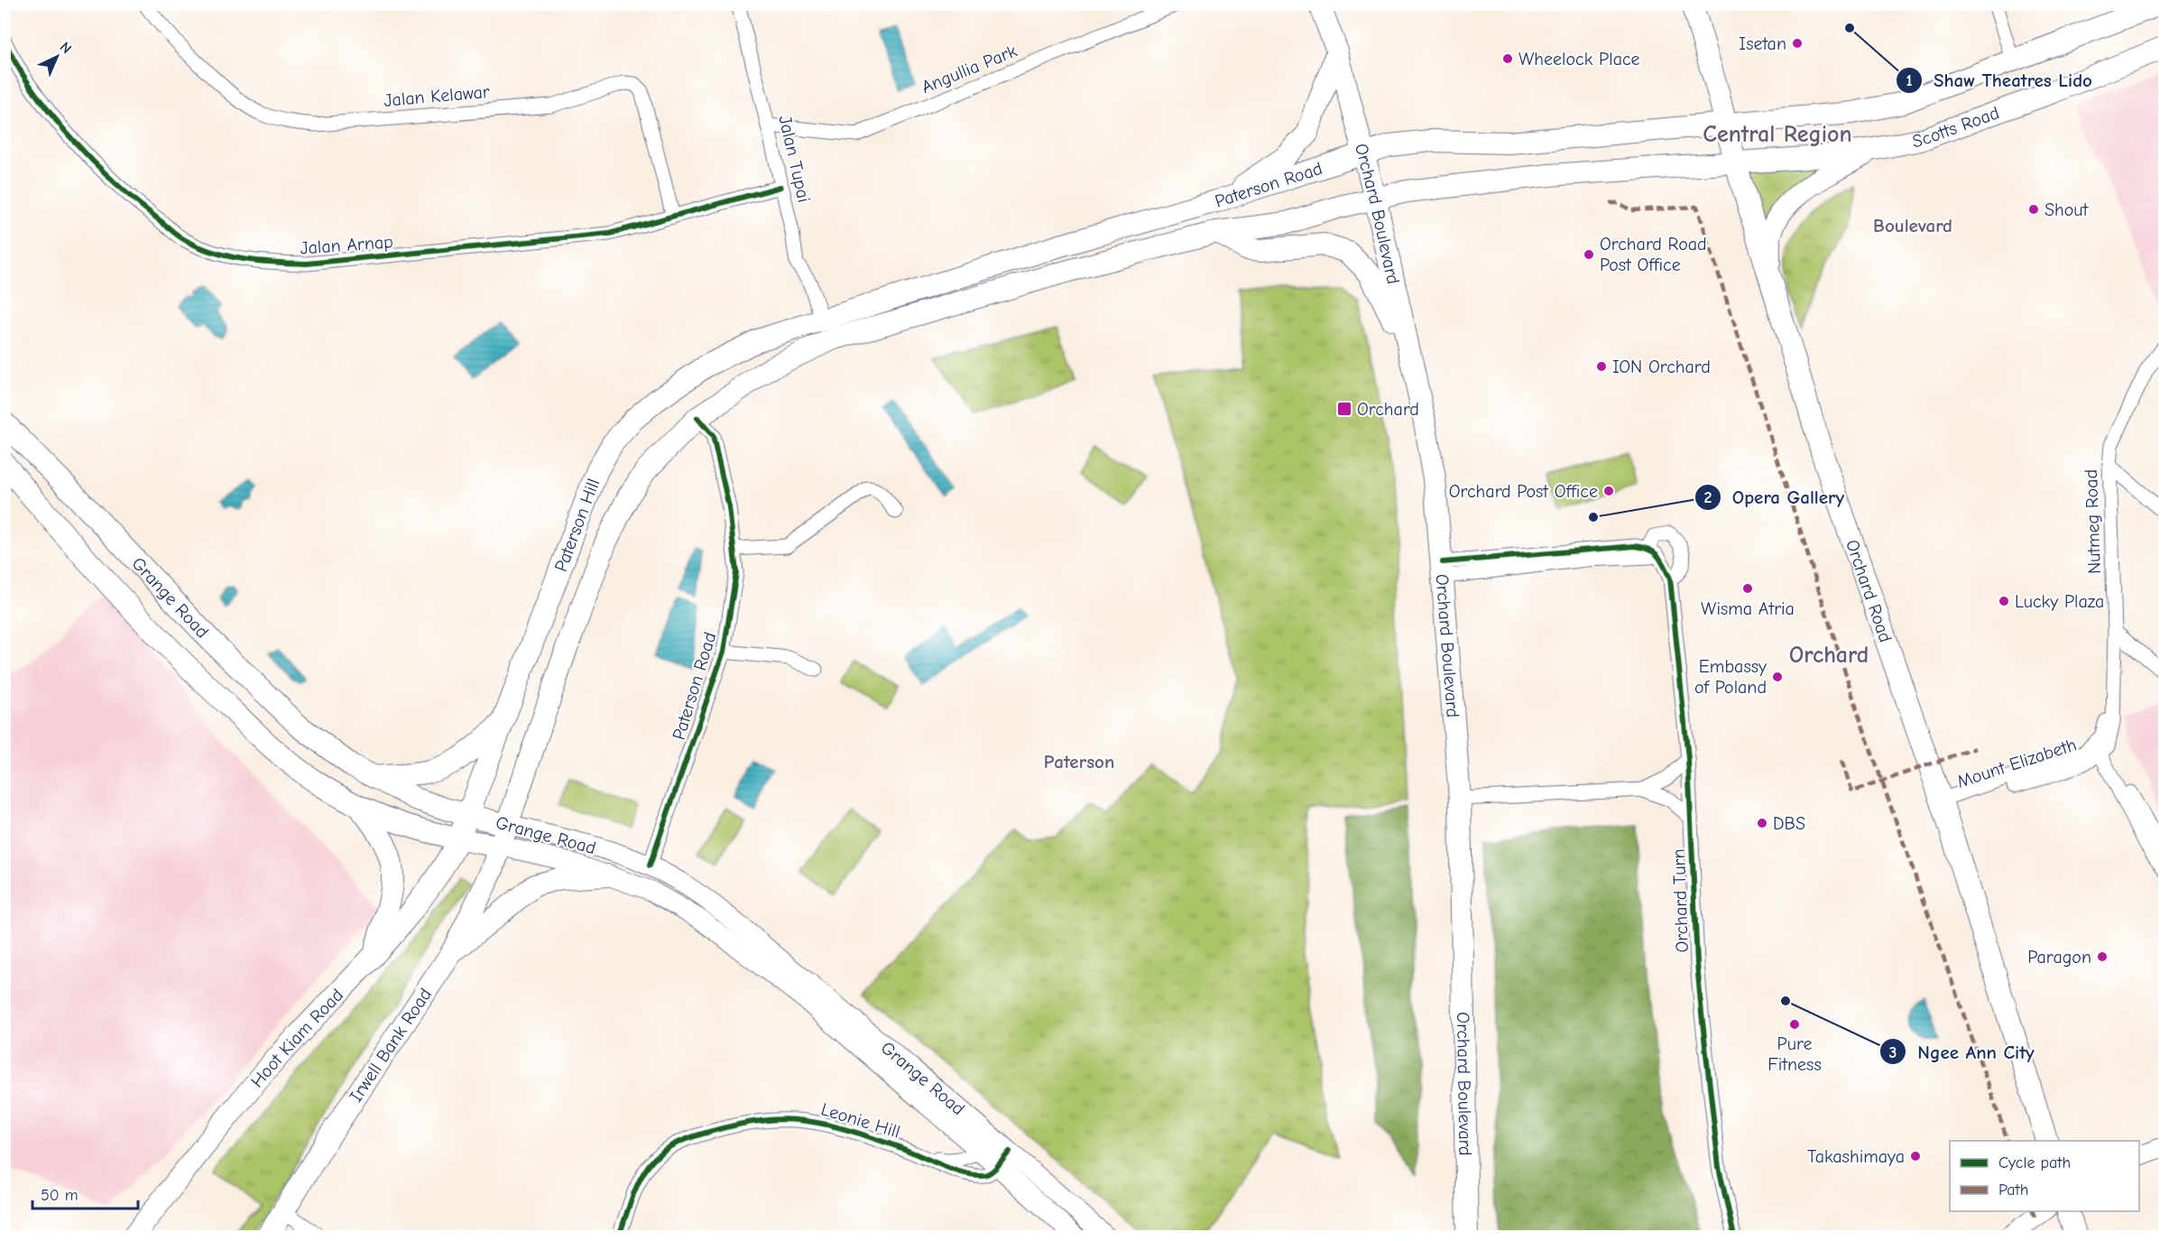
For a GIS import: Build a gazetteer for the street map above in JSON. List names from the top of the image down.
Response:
{
  "streets": {
    "main road": [
      "Scotts Road",
      "Paterson Road",
      "Orchard Boulevard",
      "Paterson Hill",
      "Orchard Road",
      "Grange Road",
      "Hoot Kiam Road",
      "Irwell Bank Road"
    ],
    "street": [
      "Angullia Park",
      "Jalan Kelawar",
      "Jalan Tupai",
      "Jalan Arnap",
      "Nutmeg Road",
      "Mount Elizabeth",
      "Orchard Turn",
      "Leonie Hill"
    ]
  },
  "crossings": [
    ["Angullia Park", "Jalan Tupai"],
    ["Jalan Kelawar", "Jalan Arnap"],
    ["Scotts Road", "Paterson Road"],
    ["Scotts Road", "Orchard Road"],
    ["Jalan Tupai", "Paterson Road"],
    ["Jalan Tupai", "Jalan Arnap"],
    ["Jalan Tupai", "Paterson Hill"],
    ["Paterson Road", "Orchard Boulevard"],
    ["Paterson Road", "Paterson Hill"],
    ["Paterson Road", "Orchard Road"],
    ["Paterson Road", "Grange Road"],
    ["Nutmeg Road", "Mount Elizabeth"],
    ["Paterson Hill", "Grange Road"],
    ["Paterson Hill", "Hoot Kiam Road"],
    ["Paterson Hill", "Irwell Bank Road"],
    ["Orchard Road", "Mount Elizabeth"],
    ["Grange Road", "Hoot Kiam Road"],
    ["Grange Road", "Irwell Bank Road"],
    ["Grange Road", "Leonie Hill"]
  ],
  "districts": [
    "Central Region",
    "Boulevard",
    "Orchard",
    "Paterson"
  ],
  "places": {
    "other": [
      "Shaw Theatres Lido",
      "Isetan",
      "Wheelock Place",
      "Shout",
      "Orchard Road Post Office",
      "ION Orchard",
      "Orchard Post Office",
      "Opera Gallery",
      "Wisma Atria",
      "Lucky Plaza",
      "Embassy of Poland",
      "DBS",
      "Paragon",
      "Ngee Ann City",
      "Pure Fitness",
      "Takashimaya"
    ],
    "transit": ["Orchard"]
  },
  "legend": ["Cycle path", "Path"],
  "scale_bar": "50 m",
  "north": "top right"
}
